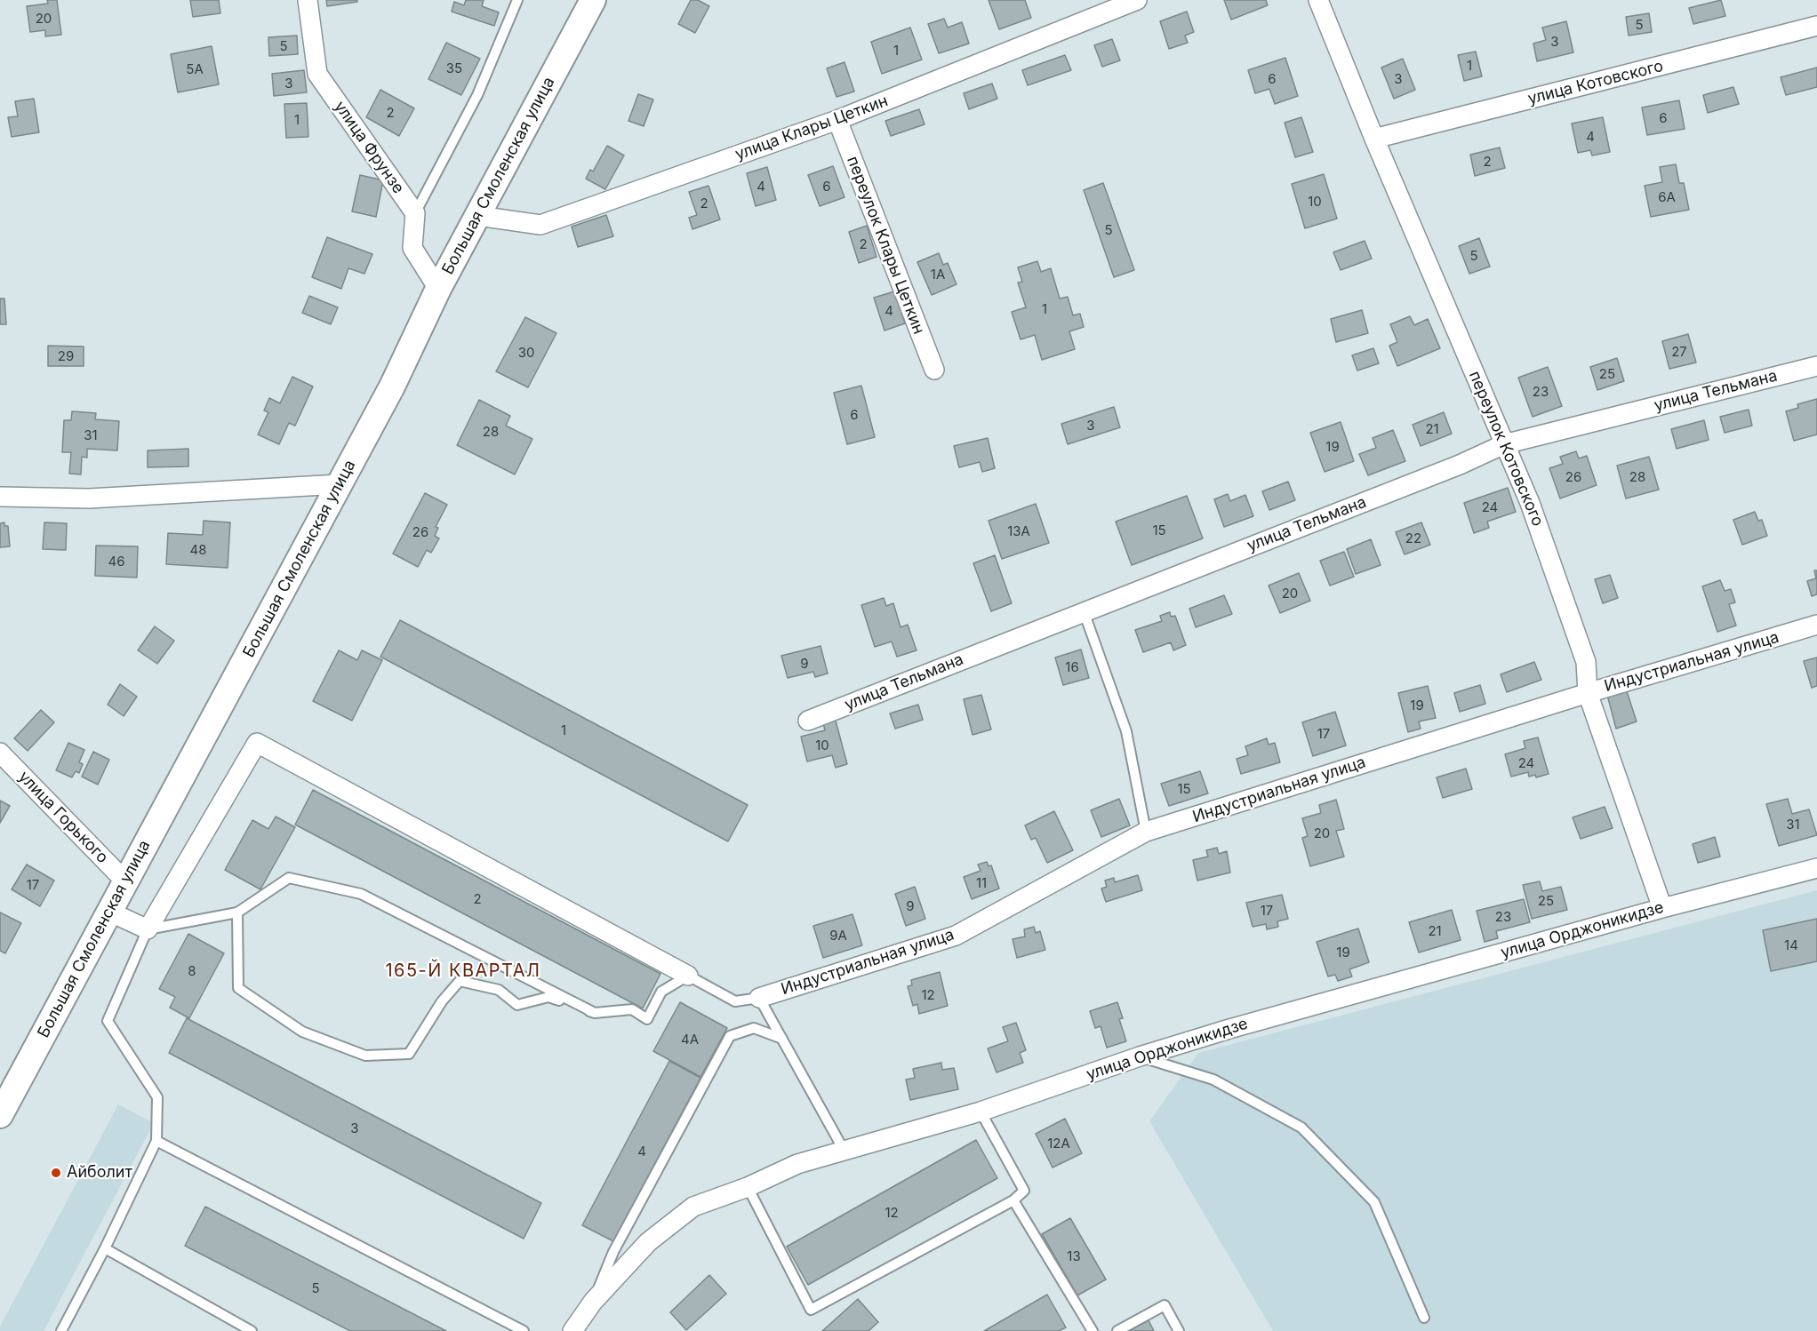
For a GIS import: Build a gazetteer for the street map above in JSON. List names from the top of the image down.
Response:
{
  "streets": {
    "main road": ["Большая Смоленская улица"],
    "street": [
      "улица Котовского",
      "улица Клары Цеткин",
      "улица Фрунзе",
      "переулок Клары Цеткин",
      "улица Тельмана",
      "переулок Котовского",
      "Индустриальная улица",
      "улица Горького",
      "улица Орджоникидзе"
    ]
  },
  "crossings": [
    ["улица Котовского", "переулок Котовского"],
    ["улица Клары Цеткин", "Большая Смоленская улица"],
    ["улица Клары Цеткин", "переулок Клары Цеткин"],
    ["Большая Смоленская улица", "улица Горького"],
    ["улица Тельмана", "переулок Котовского"],
    ["переулок Котовского", "Индустриальная улица"],
    ["переулок Котовского", "улица Орджоникидзе"]
  ],
  "districts": ["165-Й КВАРТАЛ"],
  "places": ["Айболит"],
  "house_numbers": [
    "20",
    "5",
    "3",
    "5",
    "1",
    "1",
    "35",
    "5А",
    "6",
    "3",
    "3",
    "2",
    "6",
    "1",
    "4",
    "2",
    "4",
    "6",
    "6А",
    "10",
    "2",
    "5",
    "2",
    "5",
    "1А",
    "1",
    "4",
    "27",
    "30",
    "29",
    "25",
    "23",
    "6",
    "3",
    "21",
    "28",
    "31",
    "19",
    "26",
    "28",
    "24",
    "15",
    "13А",
    "26",
    "22",
    "48",
    "46",
    "20",
    "9",
    "16",
    "19",
    "1",
    "17",
    "10",
    "24",
    "15",
    "31",
    "20",
    "11",
    "17",
    "2",
    "25",
    "9",
    "17",
    "23",
    "21",
    "9А",
    "14",
    "19",
    "8",
    "12",
    "4А",
    "3",
    "12А",
    "4",
    "12",
    "13",
    "5"
  ]
}
